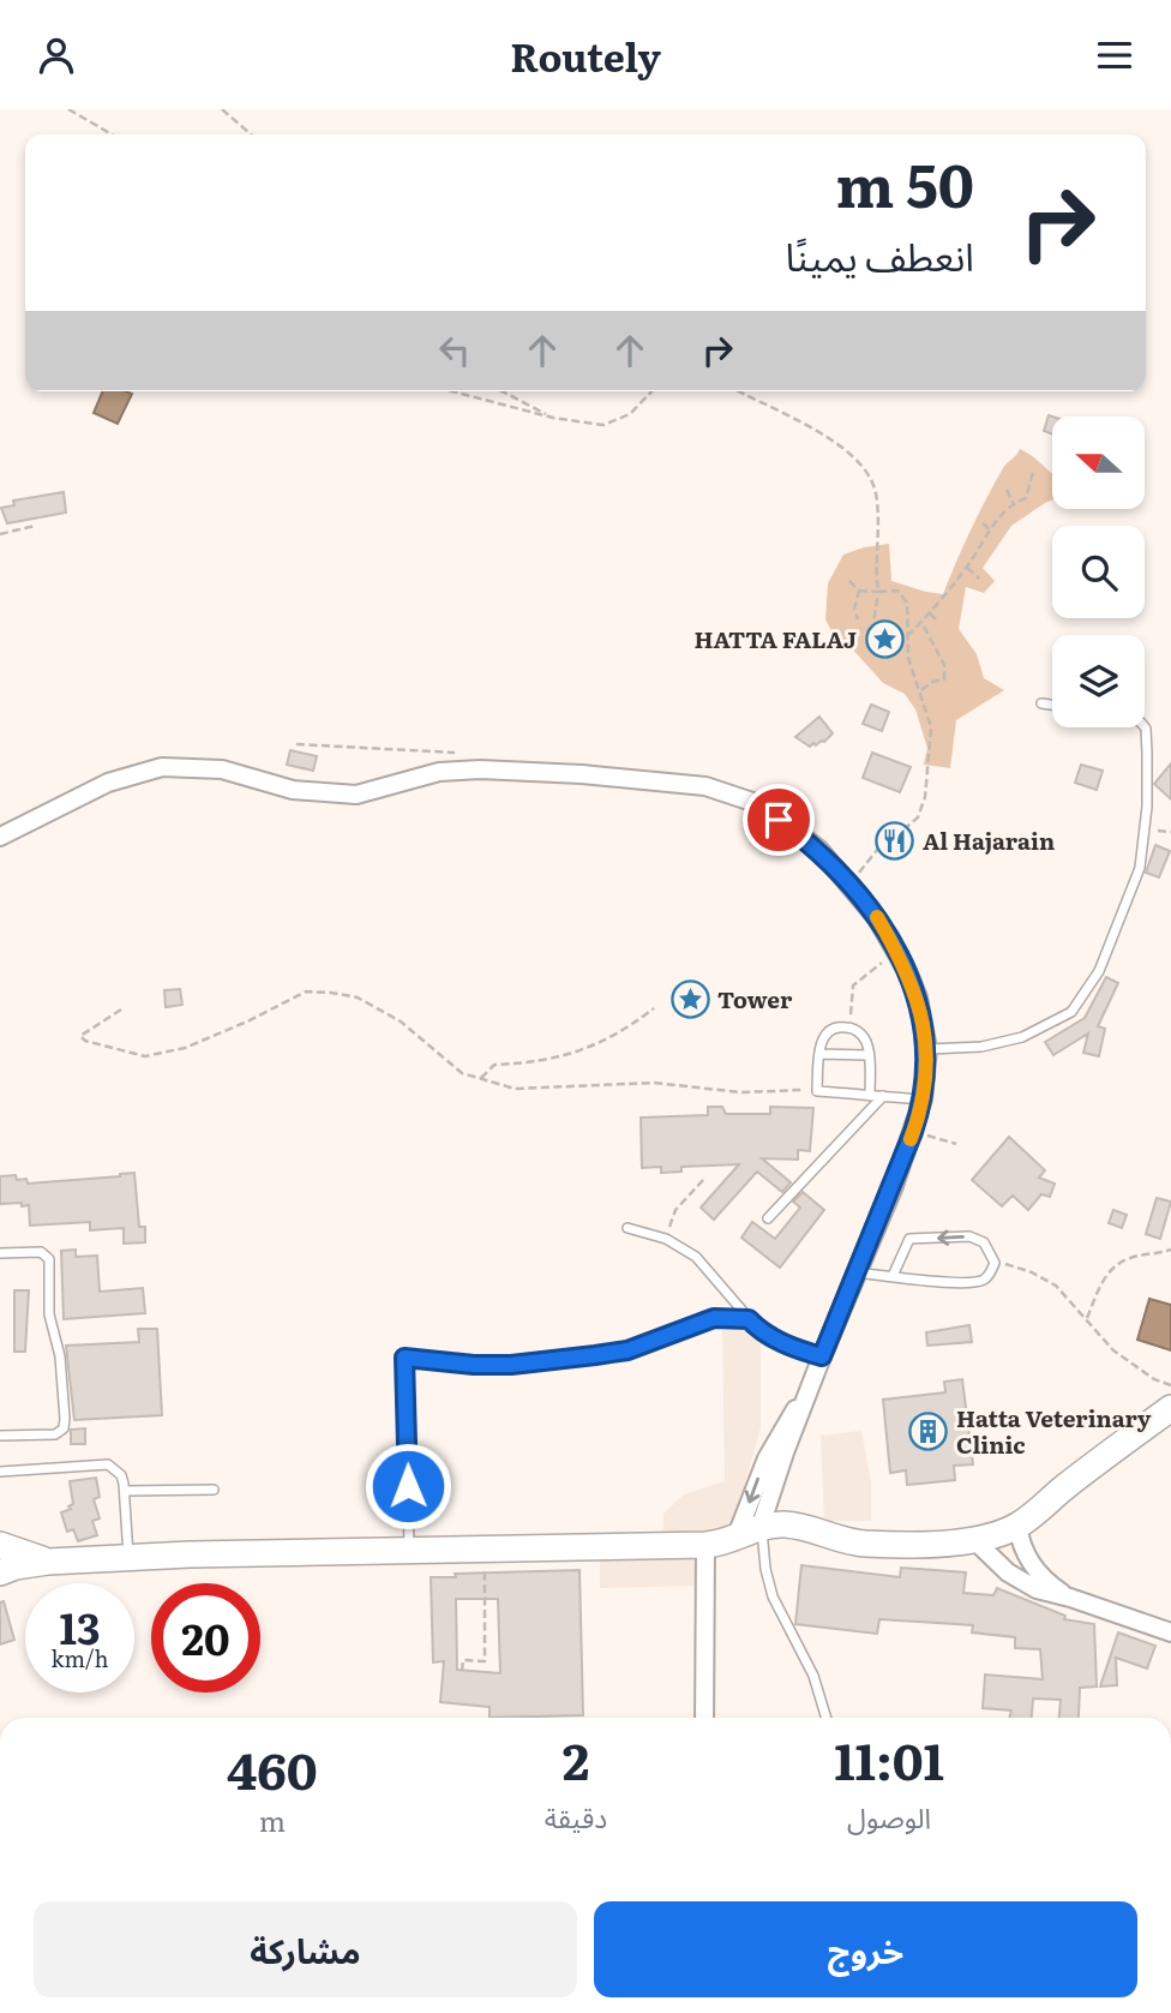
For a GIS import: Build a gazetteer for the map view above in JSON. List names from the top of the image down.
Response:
{
  "places": {
    "place": ["HATTA FALAJ", "Tower"],
    "restaurant": ["Al Hajarain"],
    "building": ["Hatta Veterinary Clinic"]
  },
  "north": "left",
  "page": {
    "header": "Routely",
    "turn": ["50 m", "انعطف يمينًا"],
    "speed": "13 km/h",
    "limit": "20",
    "eta": [
      "11:01",
      "الوصول",
      "2",
      "دقيقة",
      "460",
      "m"
    ],
    "buttons": ["خروج", "مشاركة"]
  }
}
